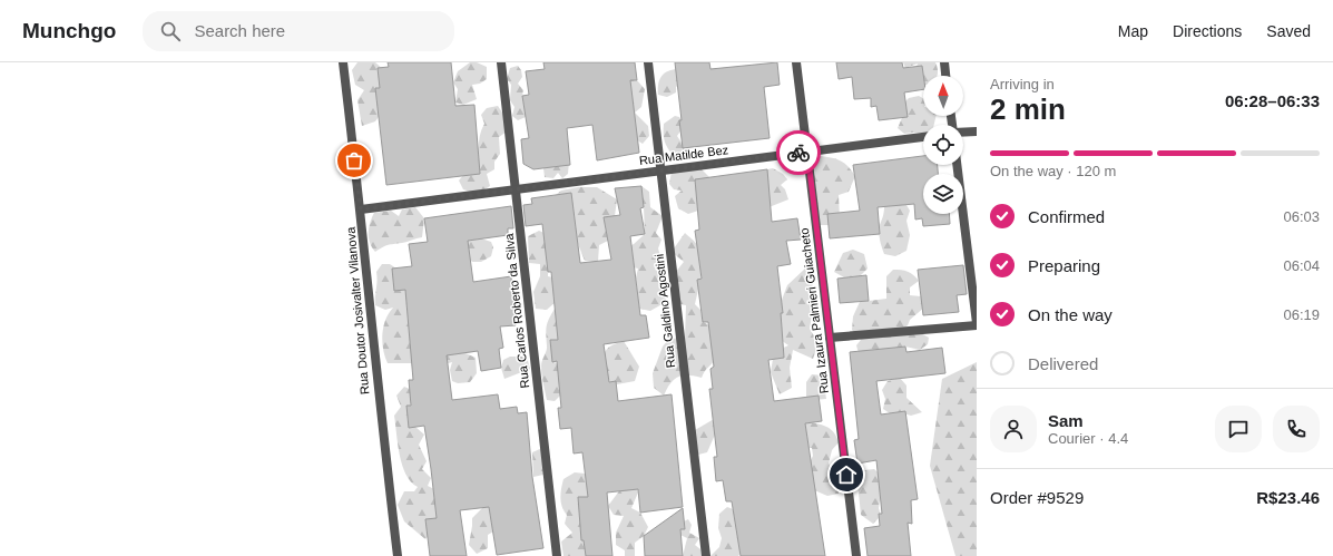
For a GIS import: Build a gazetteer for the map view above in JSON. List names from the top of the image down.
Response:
{
  "streets": {
    "street": [
      "Rua Matilde Bez",
      "Rua Doutor Josivalter Vilanova",
      "Rua Carlos Roberto da Silva",
      "Rua Galdino Agostini",
      "Rua Izaura Palmieri Guiacheto"
    ]
  },
  "crossings": [
    ["Rua Matilde Bez", "Rua Doutor Josivalter Vilanova"],
    ["Rua Matilde Bez", "Rua Carlos Roberto da Silva"],
    ["Rua Matilde Bez", "Rua Galdino Agostini"],
    ["Rua Matilde Bez", "Rua Izaura Palmieri Guiacheto"]
  ],
  "north": "top",
  "page": {
    "header": "Munchgo",
    "search": "Search here",
    "nav": ["Map", "Directions", "Saved"],
    "heading": ["2 min", "Arriving in", "06:28–06:33"],
    "panel": [
      "Sam",
      "Courier · 4.4",
      "Order #9529",
      "R$23.46"
    ],
    "bar": "On the way · 120 m",
    "list": [
      ["Confirmed", "06:03"],
      ["Preparing", "06:04"],
      ["On the way", "06:19"],
      "Delivered"
    ]
  }
}
